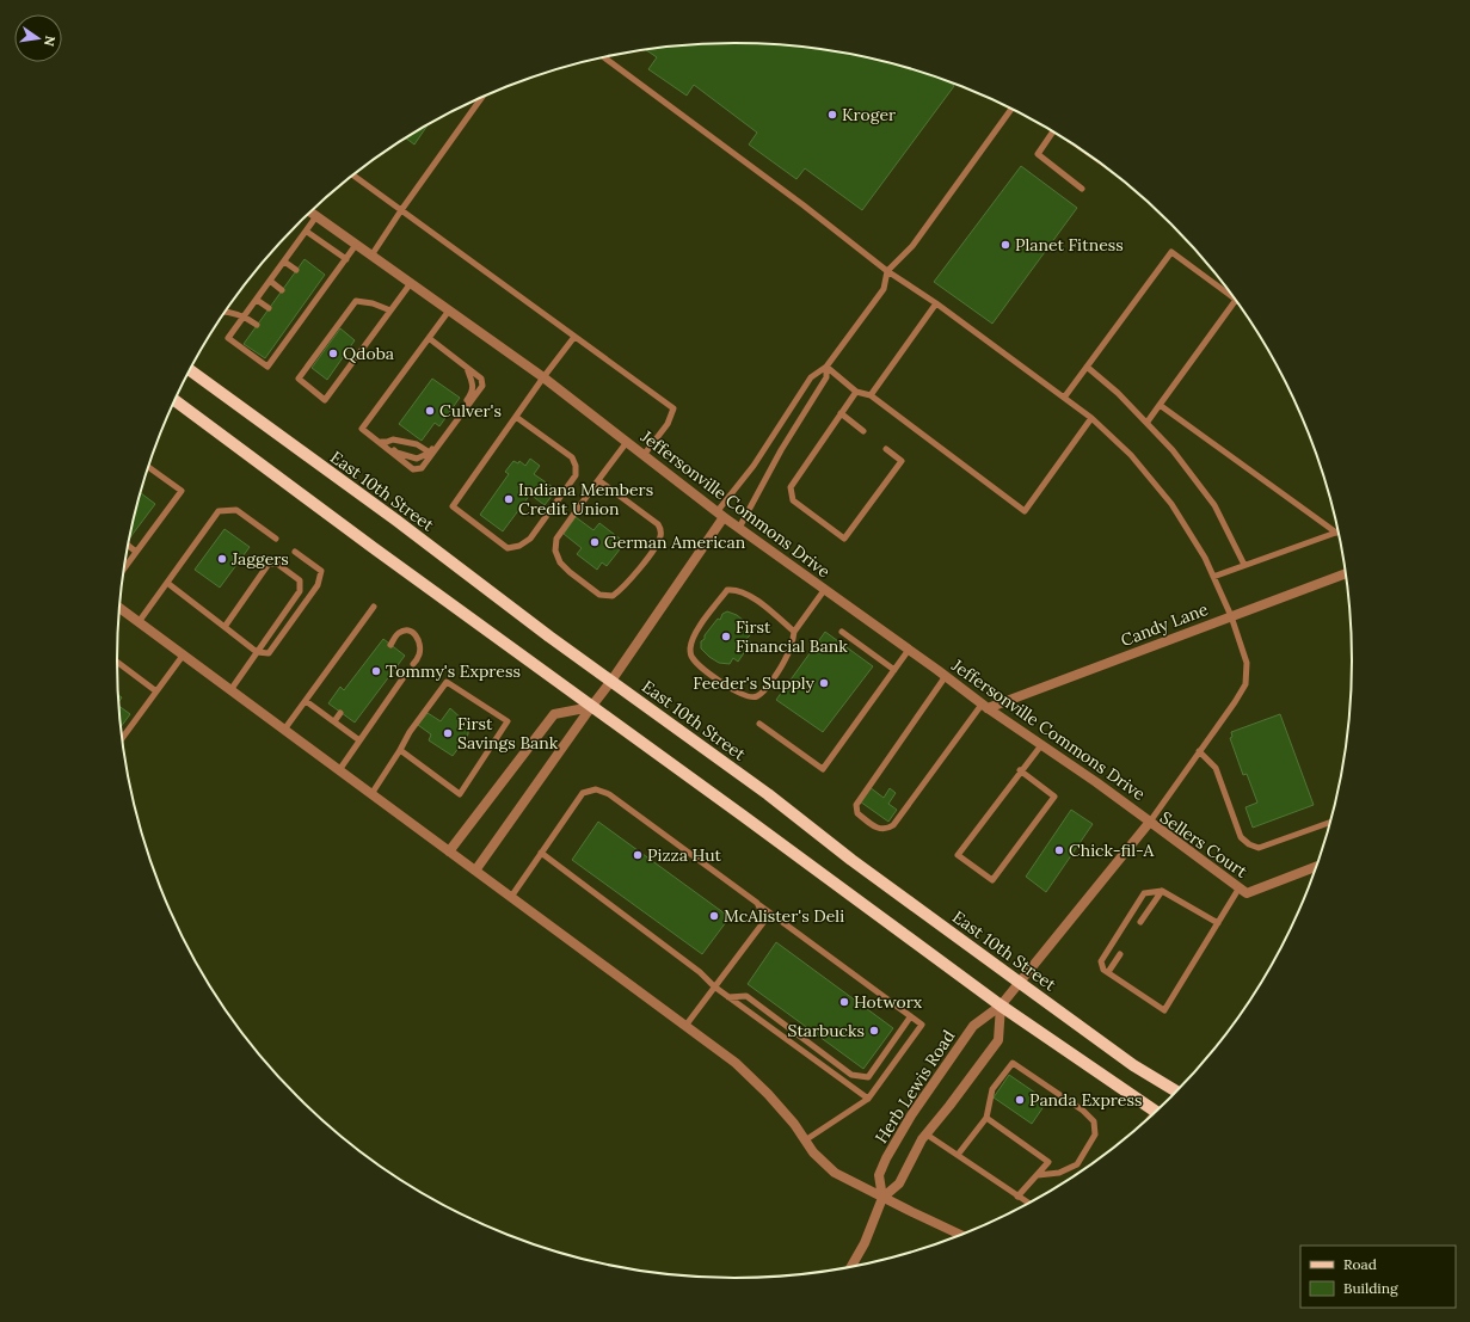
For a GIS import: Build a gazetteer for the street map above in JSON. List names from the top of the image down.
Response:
{
  "streets": {
    "main road": ["East 10th Street"],
    "street": [
      "Jeffersonville Commons Drive",
      "Candy Lane",
      "Sellers Court",
      "Herb Lewis Road"
    ]
  },
  "crossings": [
    ["East 10th Street", "Sellers Court"],
    ["East 10th Street", "Herb Lewis Road"],
    ["Jeffersonville Commons Drive", "Candy Lane"],
    ["Jeffersonville Commons Drive", "Sellers Court"],
    ["Sellers Court", "Herb Lewis Road"]
  ],
  "places": [
    "Kroger",
    "Planet Fitness",
    "Qdoba",
    "Culver's",
    "Indiana Members Credit Union",
    "German American",
    "Jaggers",
    "First Financial Bank",
    "Tommy's Express",
    "Feeder's Supply",
    "First Savings Bank",
    "Chick-fil-A",
    "Pizza Hut",
    "McAlister's Deli",
    "Hotworx",
    "Starbucks",
    "Panda Express"
  ],
  "legend": ["Road", "Building"],
  "north": "right"
}
